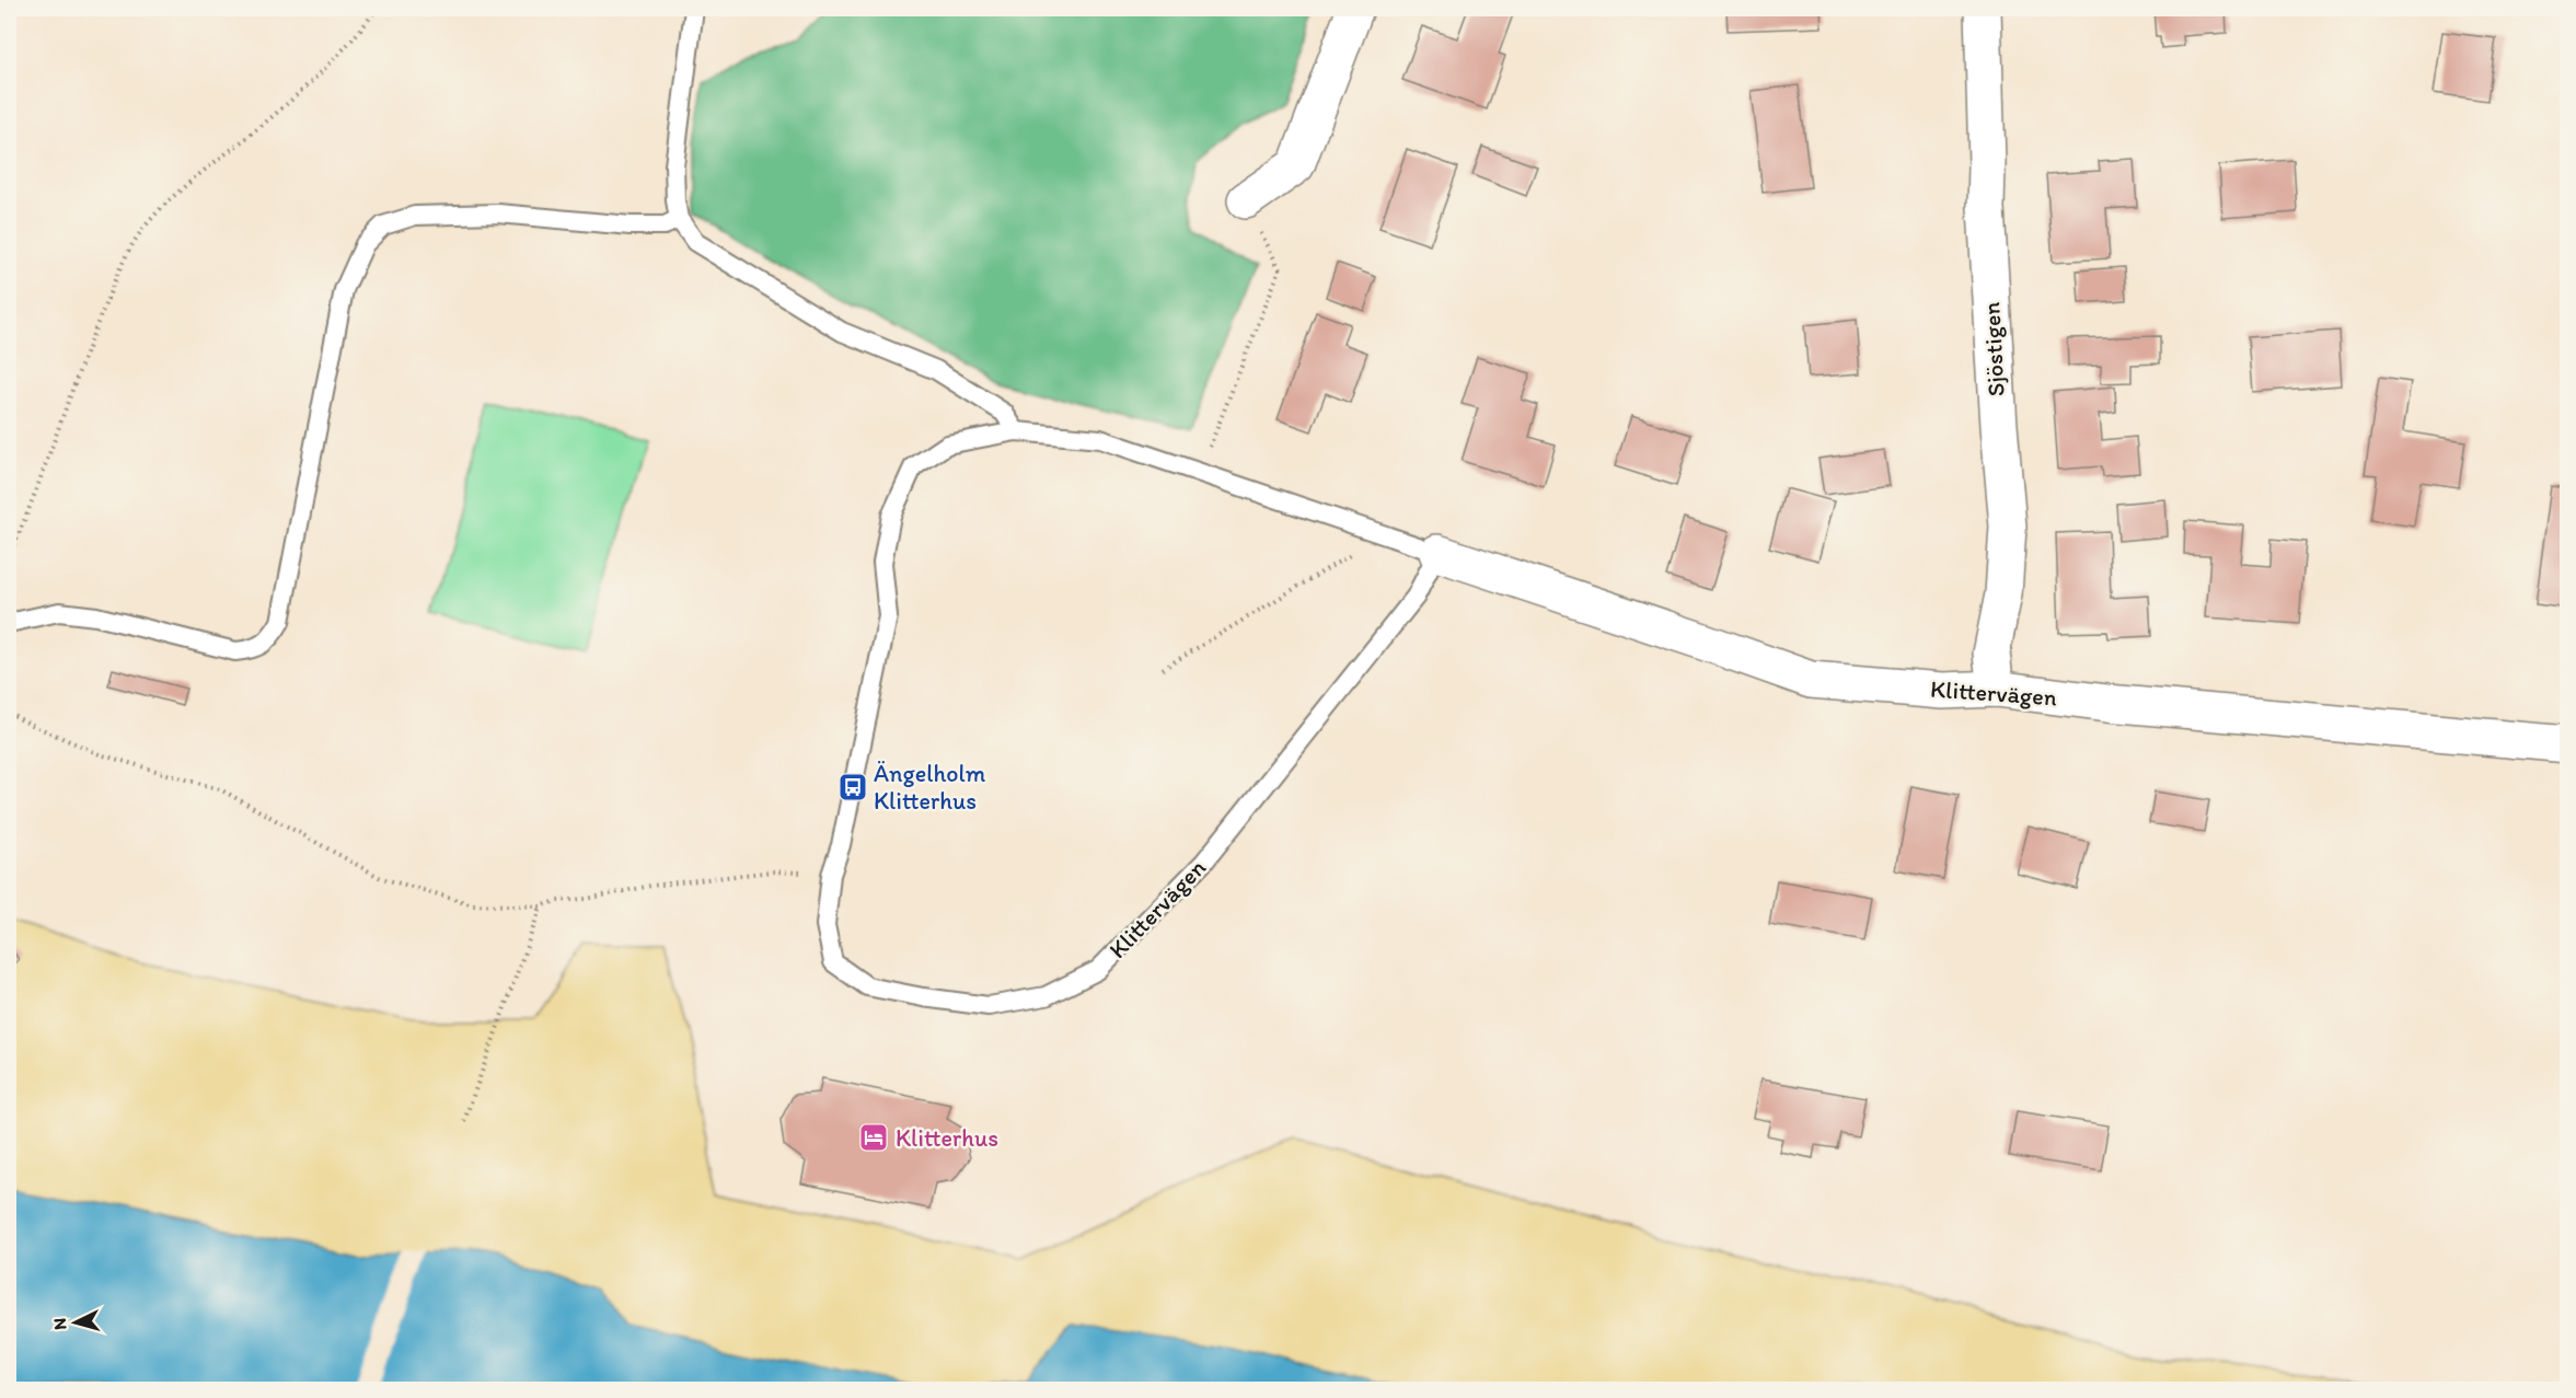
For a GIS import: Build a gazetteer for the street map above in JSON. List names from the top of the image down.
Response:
{
  "streets": {
    "street": ["Sjöstigen", "Klittervägen"]
  },
  "crossings": [
    ["Sjöstigen", "Klittervägen"]
  ],
  "places": {
    "bus stop": ["Ängelholm Klitterhus"],
    "hotel": ["Klitterhus"]
  },
  "north": "left"
}
